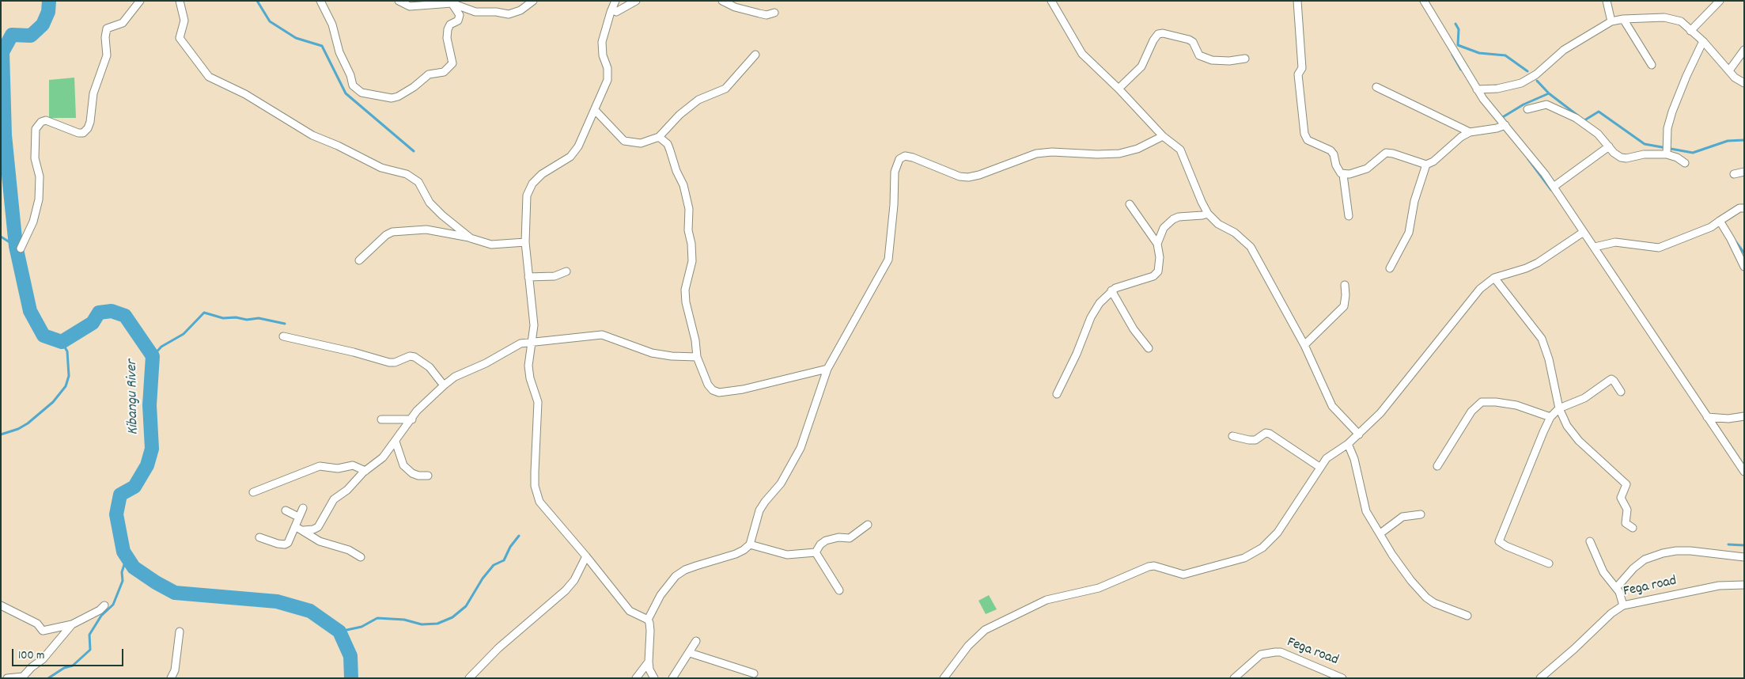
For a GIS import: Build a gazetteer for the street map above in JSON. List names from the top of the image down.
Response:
{
  "streets": {
    "street": ["Fega road"]
  },
  "water": ["Kibangu River"],
  "scale_bar": "100 m"
}
